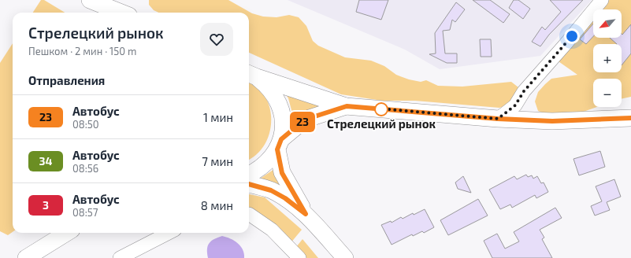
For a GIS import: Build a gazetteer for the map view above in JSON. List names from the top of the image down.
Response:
{
  "places": ["Стрелецкий рынок"],
  "lines": ["bus line 23"],
  "north": "bottom left",
  "page": {
    "on_map": "23",
    "map_buttons": ["+", "−"],
    "heading": [
      ["Стрелецкий рынок", "Пешком · 2 мин · 150 m"],
      "Отправления"
    ],
    "list": [
      {
        "mark": "23",
        "name": "Автобус",
        "note": "08:50",
        "value": "1 мин"
      },
      {
        "mark": "34",
        "name": "Автобус",
        "note": "08:56",
        "value": "7 мин"
      },
      {
        "mark": "3",
        "name": "Автобус",
        "note": "08:57",
        "value": "8 мин"
      }
    ]
  }
}
